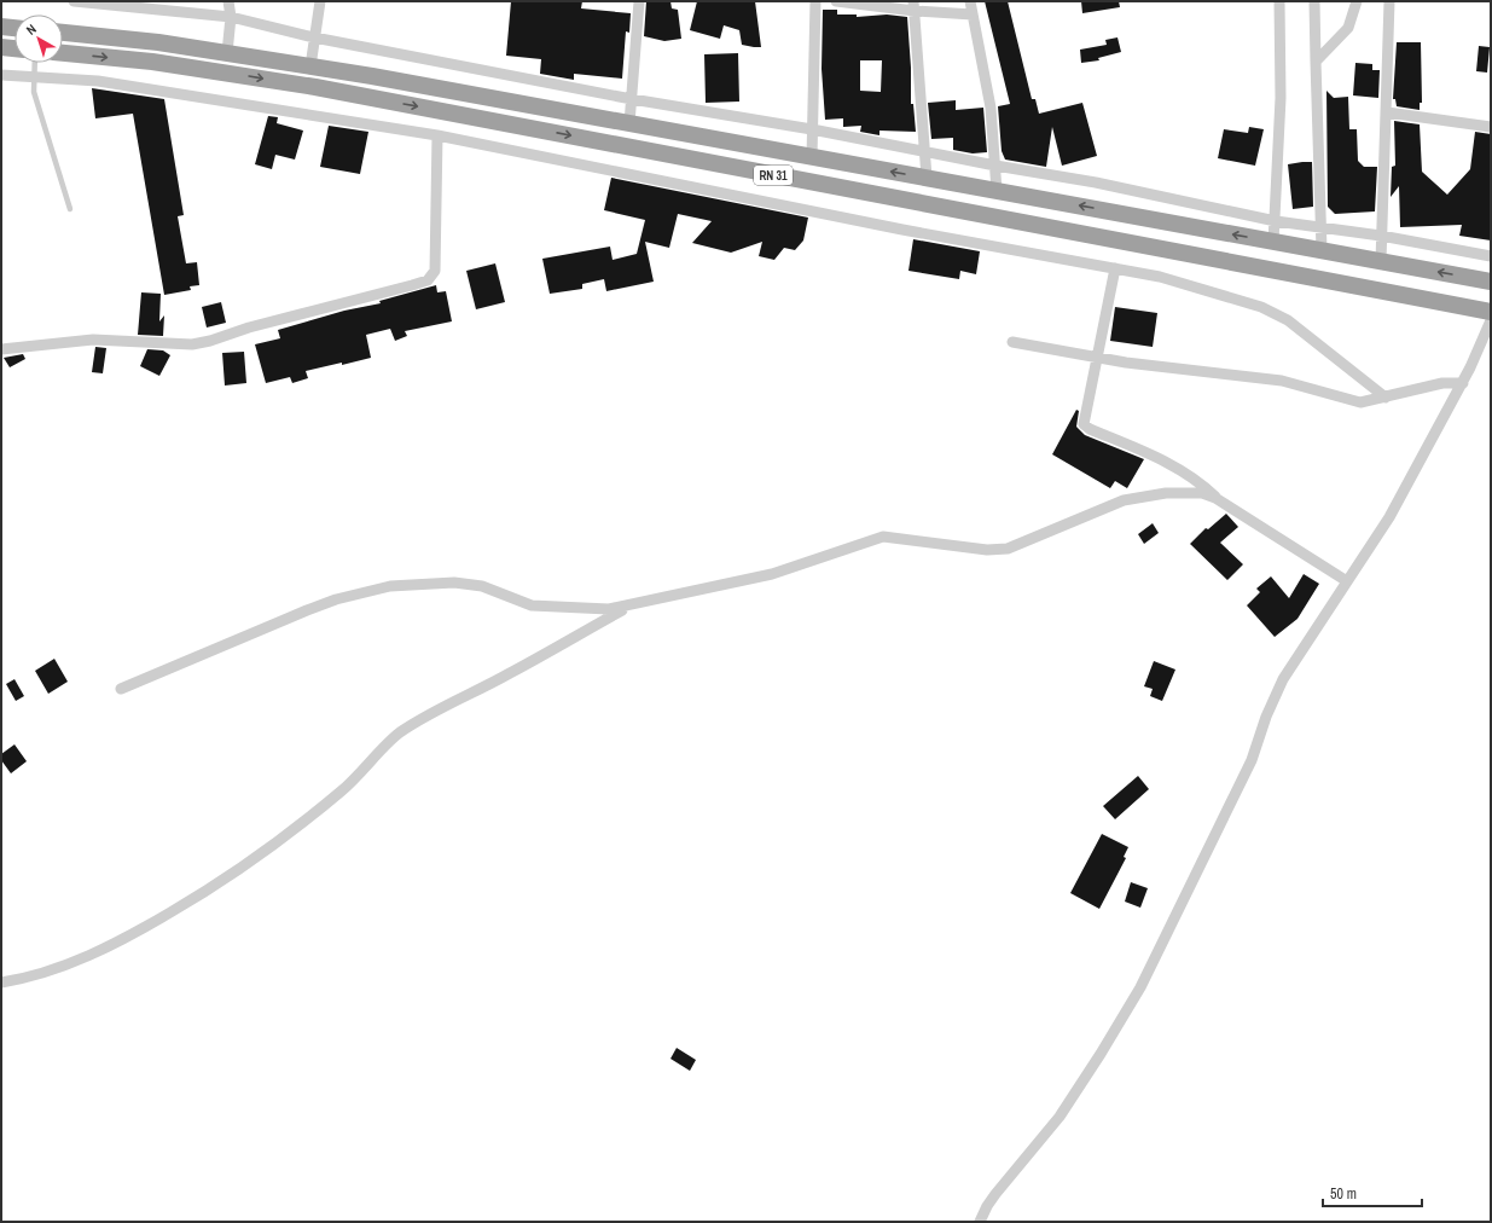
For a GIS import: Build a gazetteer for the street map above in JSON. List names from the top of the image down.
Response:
{
  "streets": {
    "highway": ["RN 31"]
  },
  "scale_bar": "50 m",
  "north": "top left"
}
